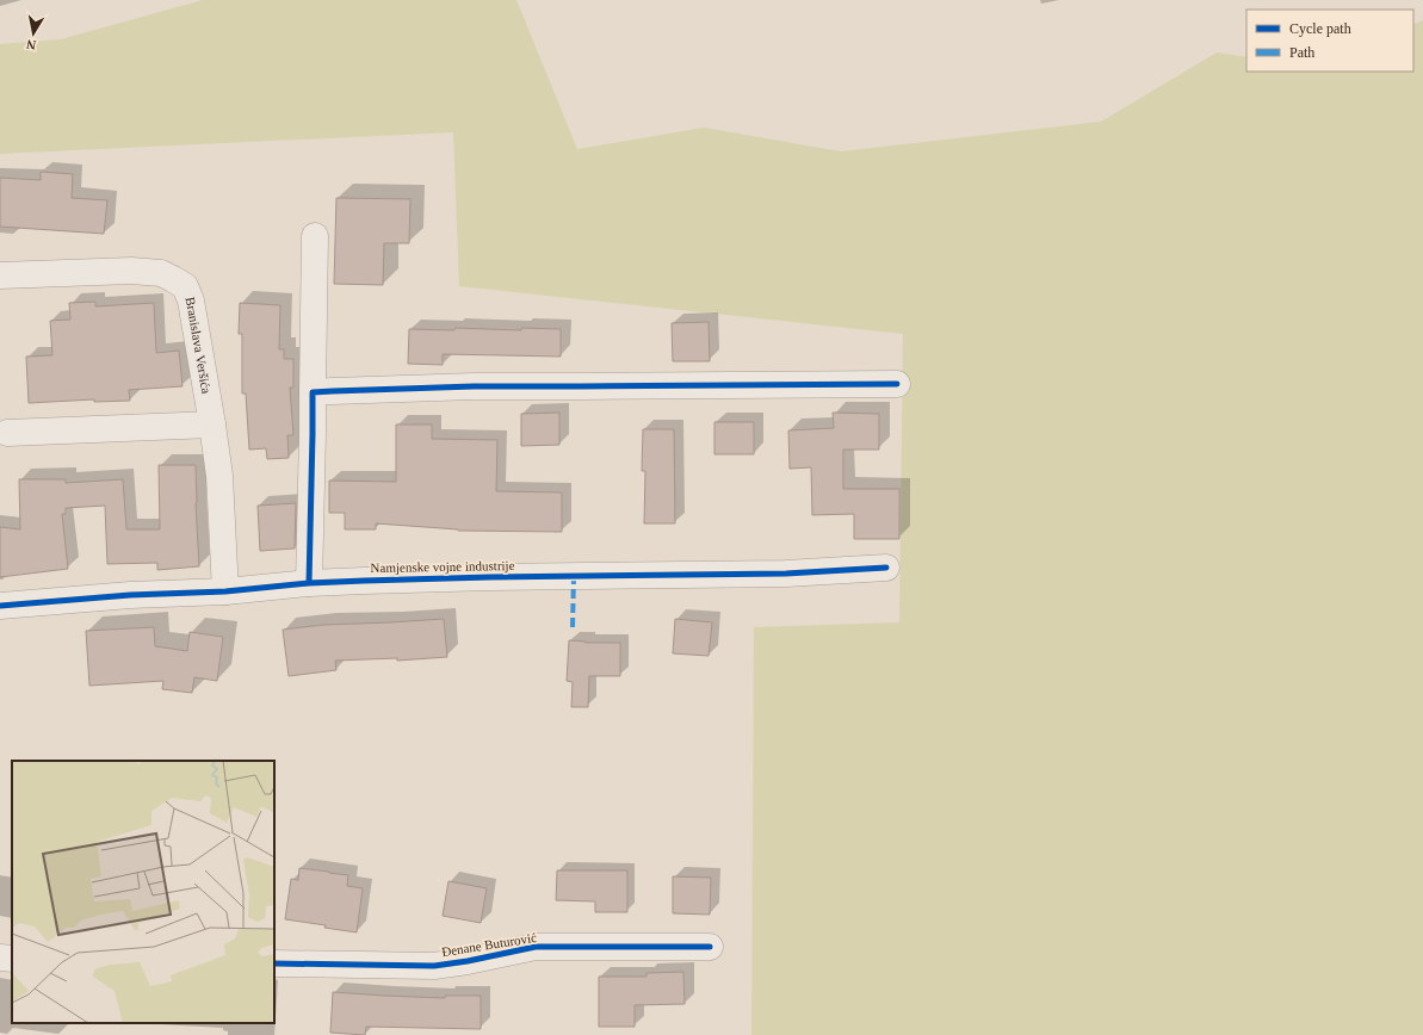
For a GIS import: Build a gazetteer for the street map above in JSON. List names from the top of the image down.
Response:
{
  "streets": {
    "street": ["Branislava Veršića", "Namjenske vojne industrije", "Đenane Buturović"]
  },
  "crossings": [
    ["Branislava Veršića", "Namjenske vojne industrije"]
  ],
  "legend": ["Cycle path", "Path"],
  "north": "bottom"
}
